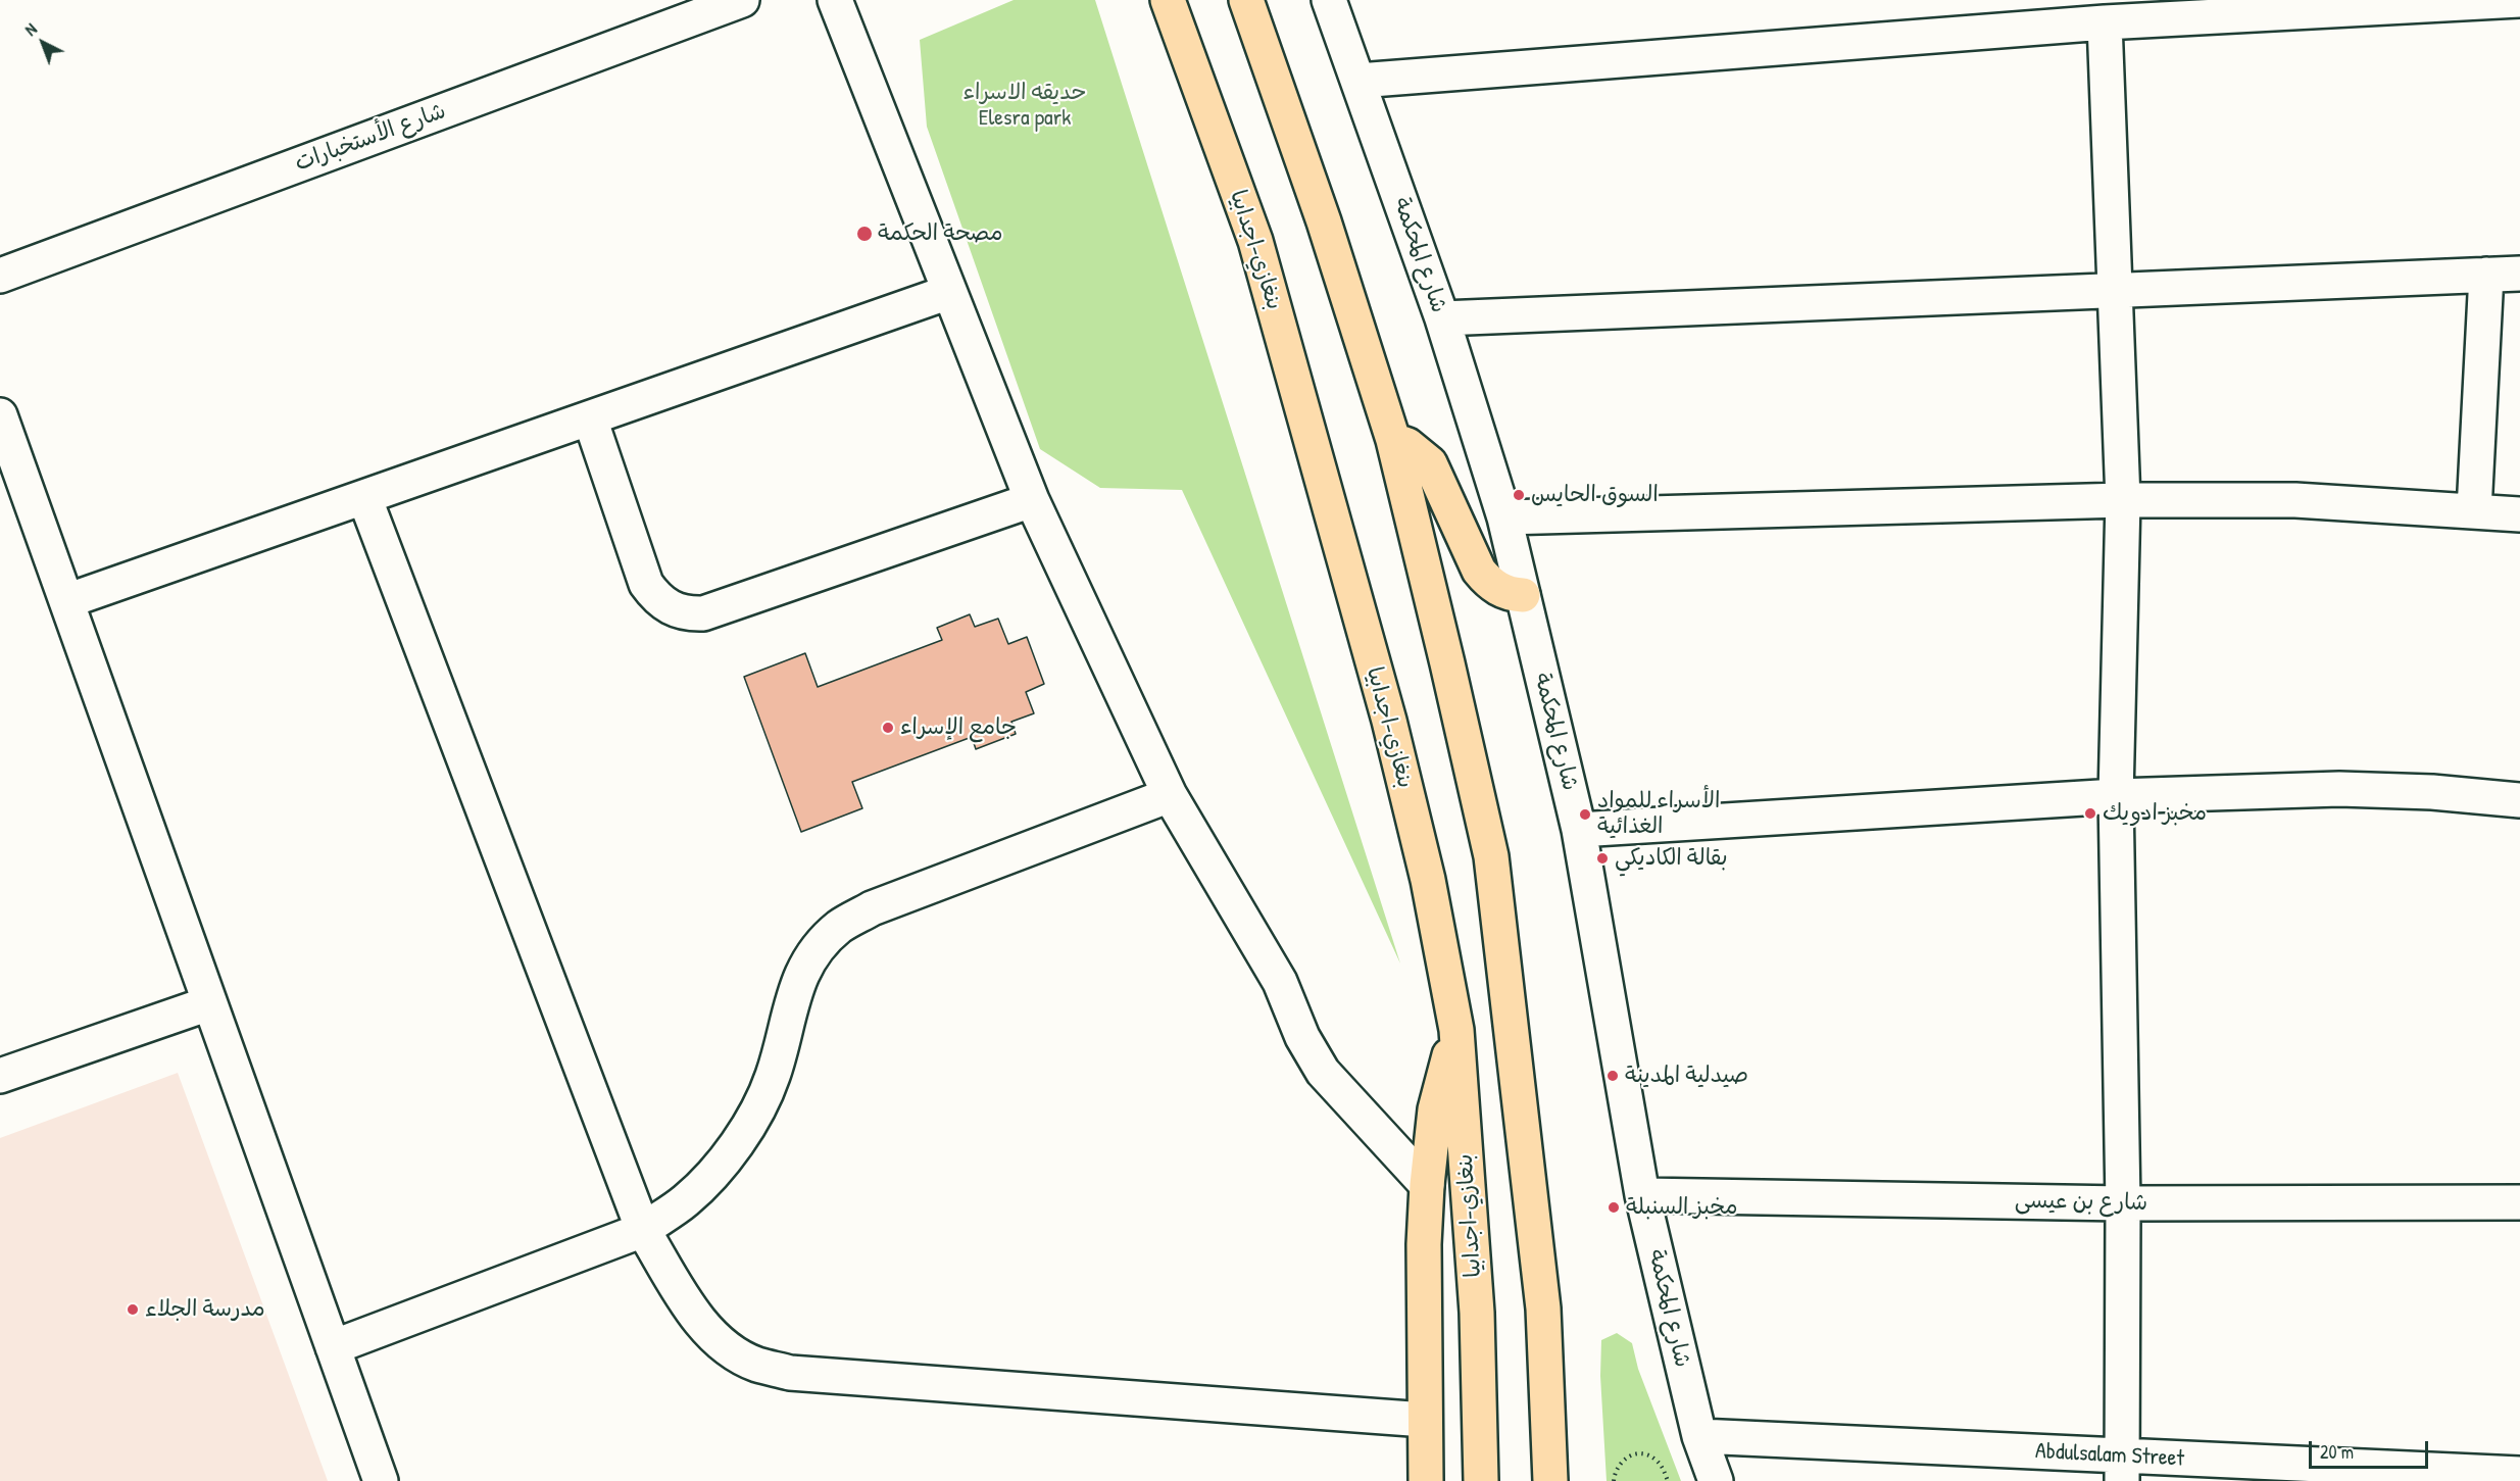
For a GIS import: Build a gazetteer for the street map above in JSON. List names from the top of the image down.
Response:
{
  "streets": {
    "highway": ["بنغازي-اجدابيا"],
    "street": [
      "شارع الأستخبارات",
      "شارع المحكمة",
      "شارع بن عيسى",
      "Abdulsalam Street"
    ]
  },
  "crossings": [
    ["شارع المحكمة", "شارع بن عيسى"],
    ["شارع المحكمة", "Abdulsalam Street"]
  ],
  "parks": ["حديقه الاسراء Elesra park"],
  "places": [
    "مصحة الحكمة",
    "السوق الحايس",
    "جامع الإسراء",
    "مخبز ادويك",
    "الأسراء للمواد الغذائية",
    "بقالة الكاديكي",
    "صيدلية المدينة",
    "مخبز السنبلة",
    "مدرسة الجلاء"
  ],
  "scale_bar": "20 m",
  "north": "top left"
}
